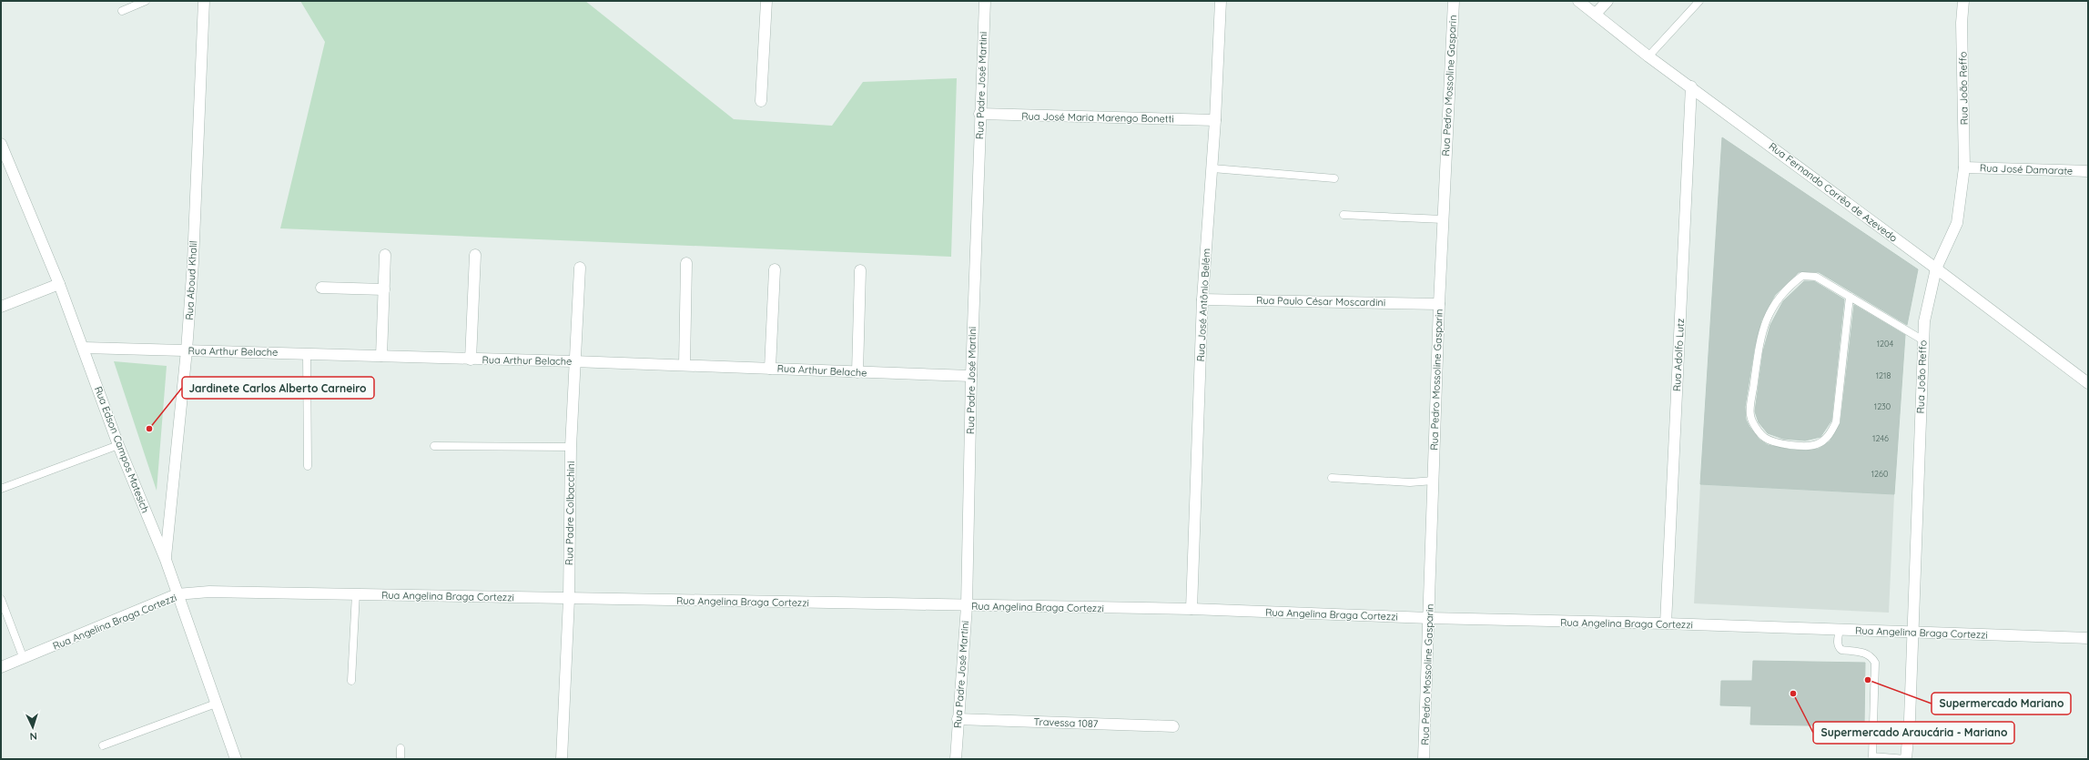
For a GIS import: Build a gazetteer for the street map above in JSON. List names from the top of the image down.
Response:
{
  "streets": {
    "street": [
      "Rua Padre José Martini",
      "Rua Pedro Mossoline Gasparin",
      "Rua João Reffo",
      "Rua José Maria Marengo Bonetti",
      "Rua José Damarate",
      "Rua Fernando Corrêa de Azevedo",
      "Rua Aboud Khalil",
      "Rua Paulo César Moscardini",
      "Rua José Antônio Belém",
      "Rua Arthur Belache",
      "Rua Adolfo Lutz",
      "Rua Edson Campos Matesich",
      "Rua Padre Colbacchini",
      "Rua Angelina Braga Cortezzi",
      "Travessa 1087"
    ]
  },
  "crossings": [
    ["Rua Padre José Martini", "Rua José Maria Marengo Bonetti"],
    ["Rua Padre José Martini", "Rua Arthur Belache"],
    ["Rua Padre José Martini", "Rua Angelina Braga Cortezzi"],
    ["Rua Padre José Martini", "Travessa 1087"],
    ["Rua Pedro Mossoline Gasparin", "Rua Paulo César Moscardini"],
    ["Rua Pedro Mossoline Gasparin", "Rua Angelina Braga Cortezzi"],
    ["Rua João Reffo", "Rua José Damarate"],
    ["Rua João Reffo", "Rua Fernando Corrêa de Azevedo"],
    ["Rua João Reffo", "Rua Angelina Braga Cortezzi"],
    ["Rua José Maria Marengo Bonetti", "Rua José Antônio Belém"],
    ["Rua Fernando Corrêa de Azevedo", "Rua Adolfo Lutz"],
    ["Rua Aboud Khalil", "Rua Arthur Belache"],
    ["Rua Aboud Khalil", "Rua Edson Campos Matesich"],
    ["Rua Paulo César Moscardini", "Rua José Antônio Belém"],
    ["Rua José Antônio Belém", "Rua Angelina Braga Cortezzi"],
    ["Rua Arthur Belache", "Rua Edson Campos Matesich"],
    ["Rua Arthur Belache", "Rua Padre Colbacchini"],
    ["Rua Adolfo Lutz", "Rua Angelina Braga Cortezzi"],
    ["Rua Edson Campos Matesich", "Rua Angelina Braga Cortezzi"],
    ["Rua Padre Colbacchini", "Rua Angelina Braga Cortezzi"]
  ],
  "places": ["Jardinete Carlos Alberto Carneiro", "Supermercado Mariano", "Supermercado Araucária - Mariano"],
  "house_numbers": [
    "1204",
    "1218",
    "1230",
    "1246",
    "1260"
  ],
  "north": "bottom"
}
